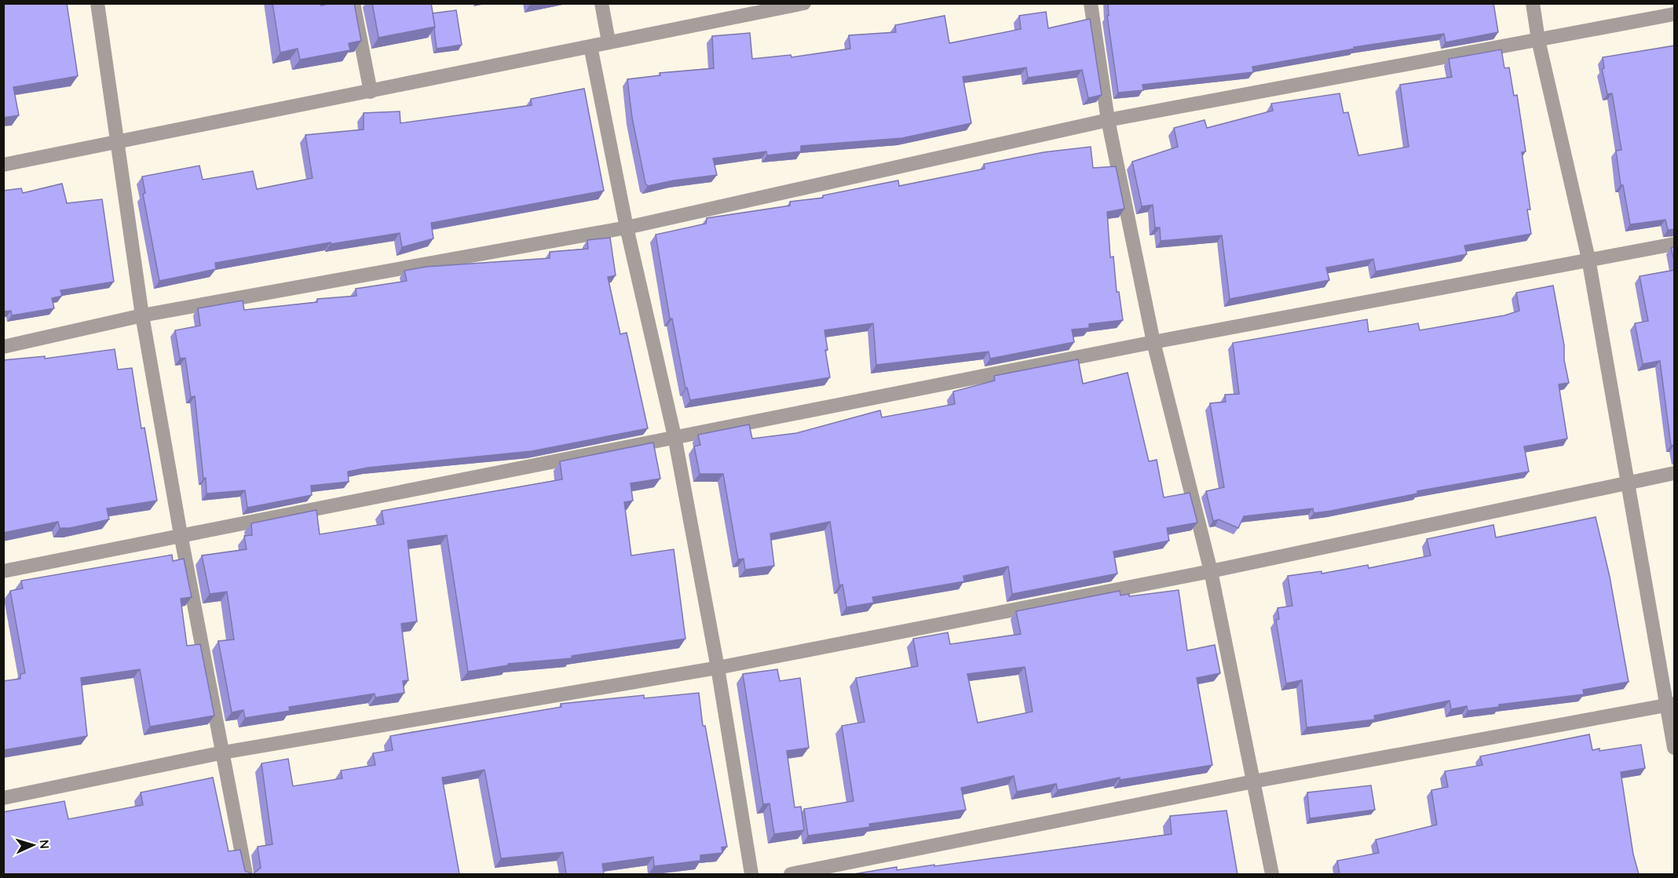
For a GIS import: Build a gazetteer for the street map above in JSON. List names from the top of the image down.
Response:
{
  "north": "right"
}
